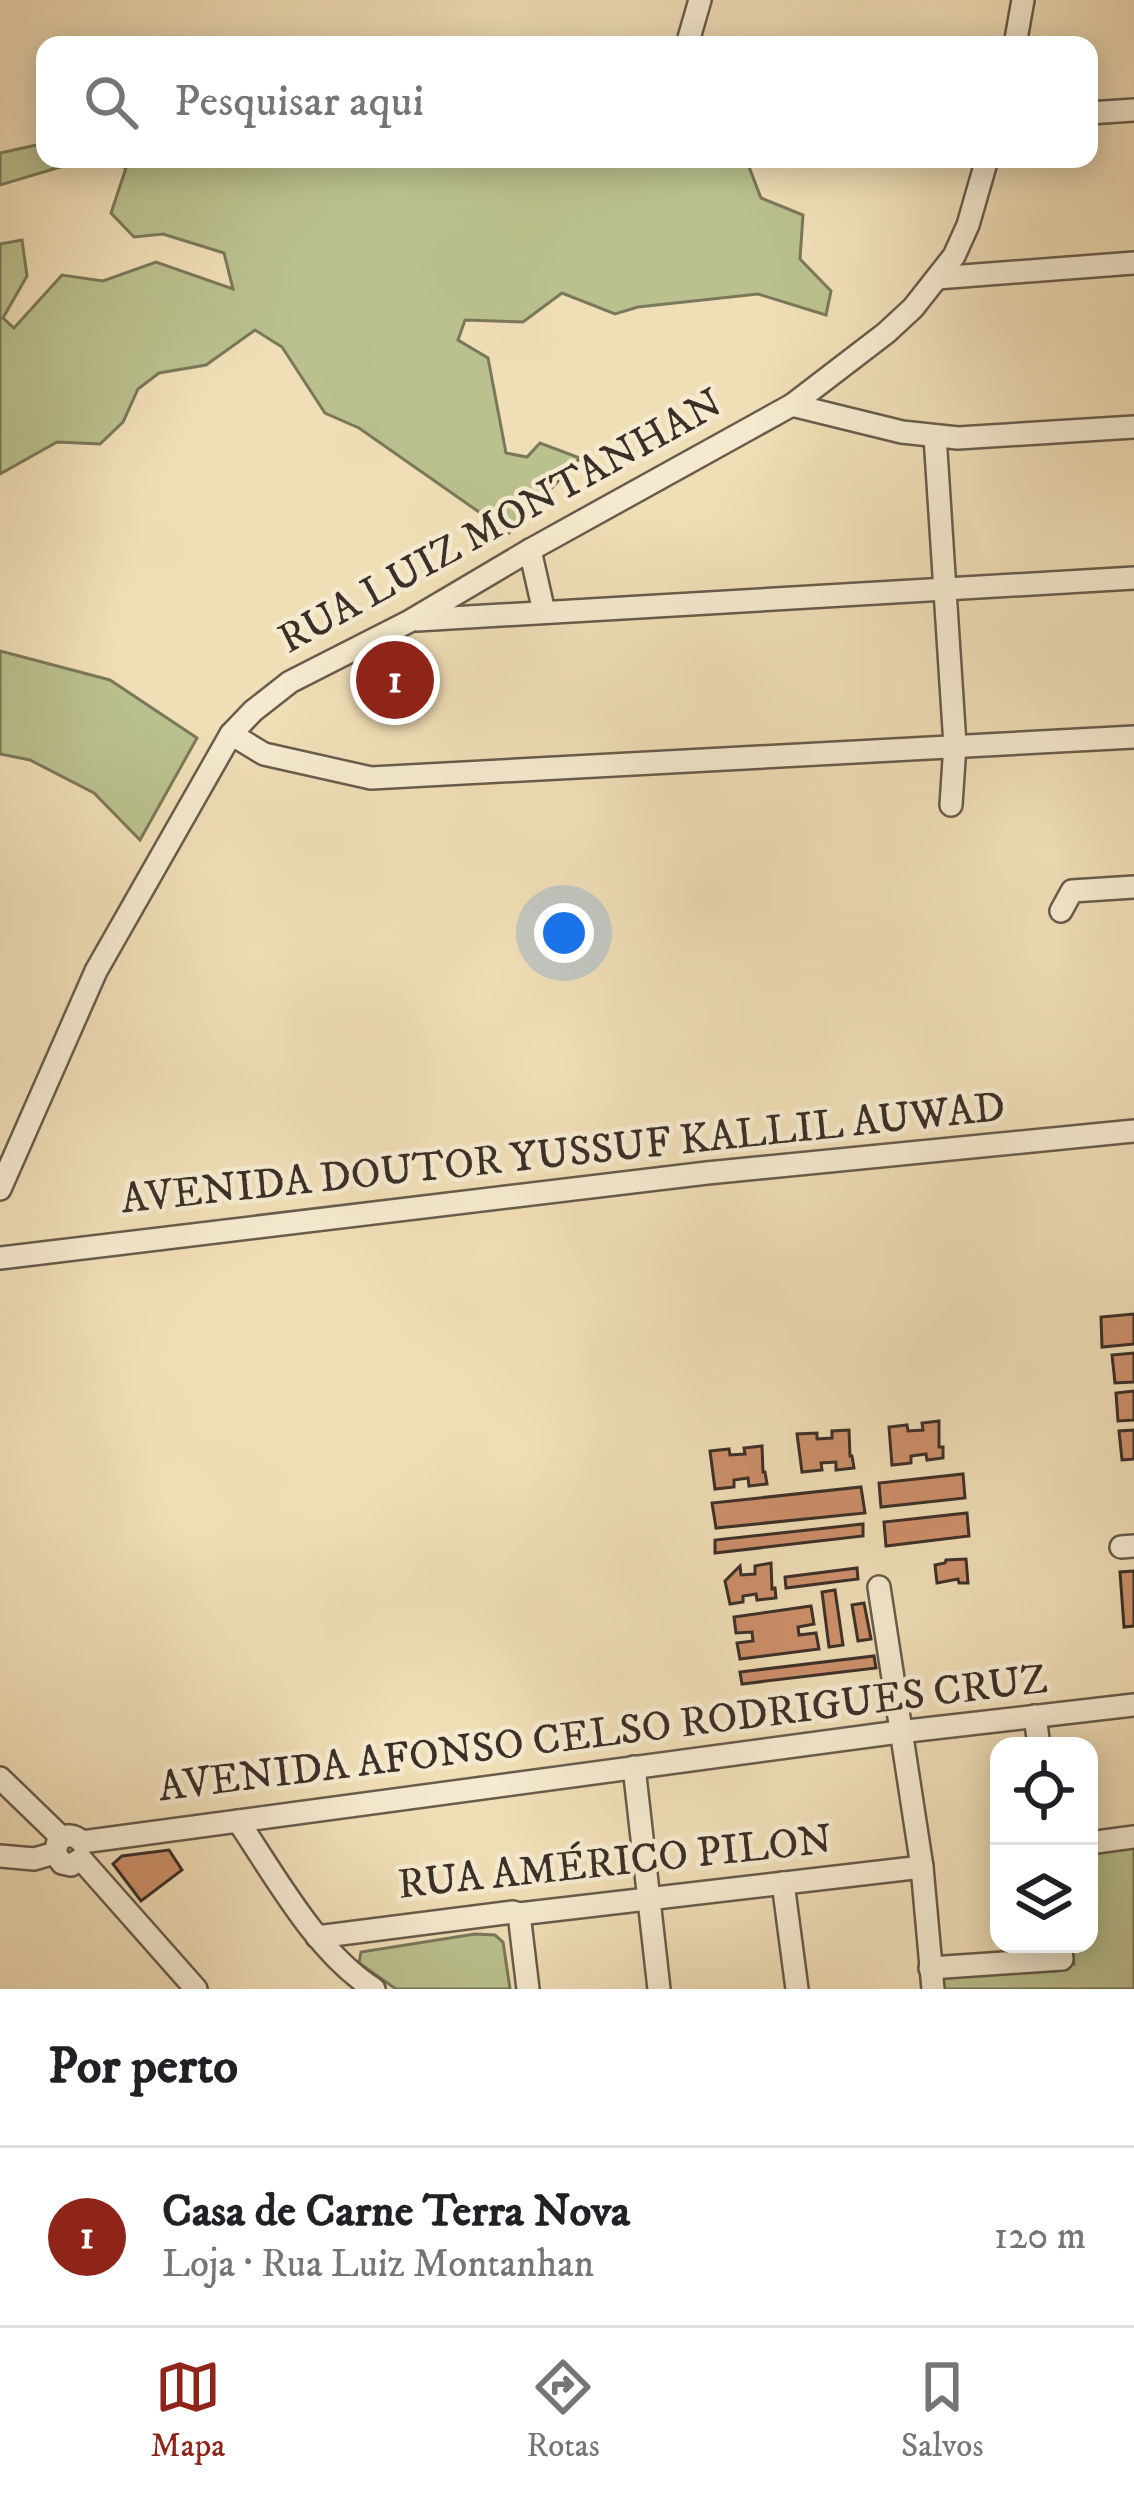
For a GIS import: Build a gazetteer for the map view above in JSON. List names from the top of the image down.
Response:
{
  "streets": {
    "street": [
      "RUA LUIZ MONTANHAN",
      "AVENIDA DOUTOR YUSSUF KALLIL AUWAD",
      "AVENIDA AFONSO CELSO RODRIGUES CRUZ",
      "RUA AMÉRICO PILON"
    ]
  },
  "page": {
    "search": "Pesquisar aqui",
    "pins": "1",
    "heading": "Por perto",
    "list": [
      {
        "mark": "1",
        "name": "Casa de Carne Terra Nova",
        "note": "Loja · Rua Luiz Montanhan",
        "value": "120 m"
      }
    ],
    "nav": ["Mapa", "Rotas", "Salvos"]
  }
}
